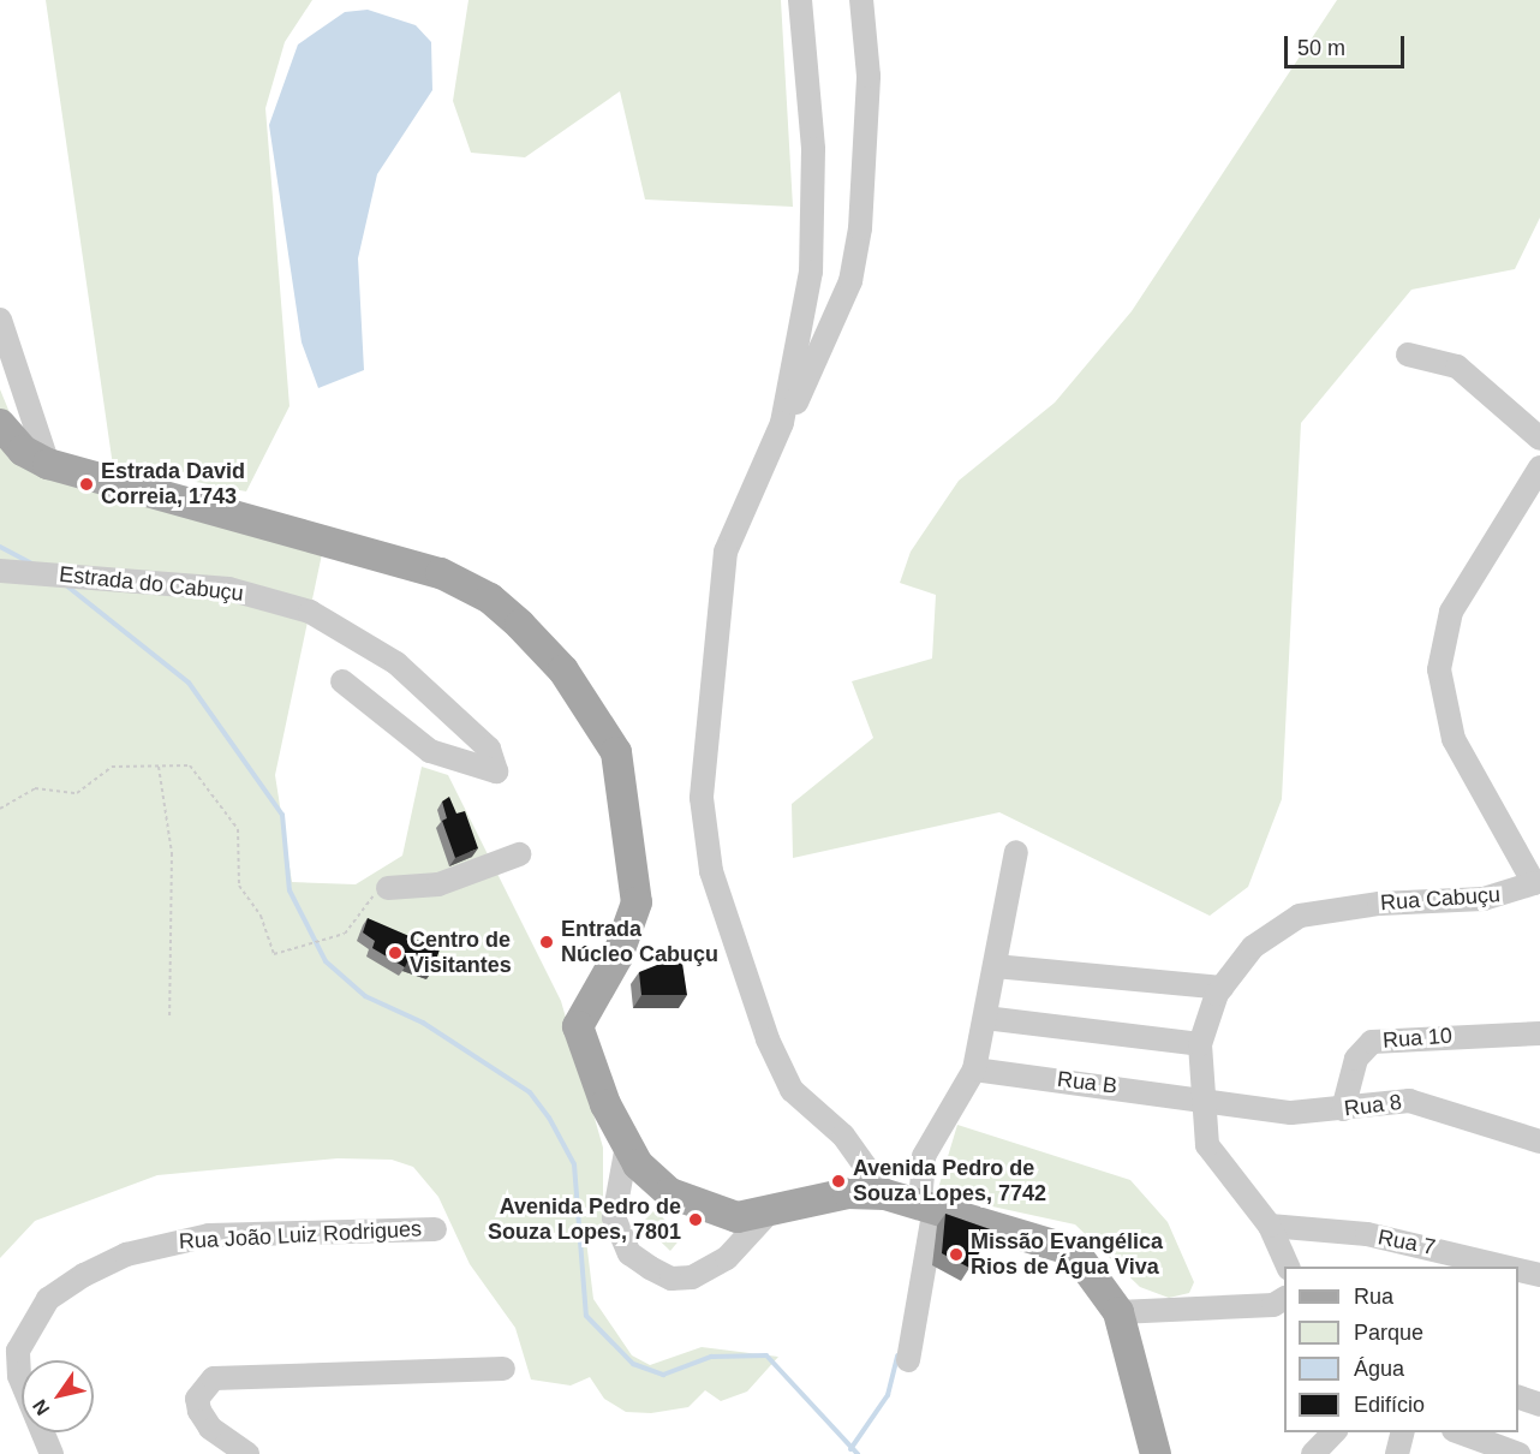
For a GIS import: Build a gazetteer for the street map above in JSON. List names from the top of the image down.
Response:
{
  "streets": {
    "street": [
      "Estrada do Cabuçu",
      "Rua Cabuçu",
      "Rua 10",
      "Rua B",
      "Rua 8",
      "Rua João Luiz Rodrigues",
      "Rua 7"
    ]
  },
  "crossings": [
    ["Rua Cabuçu", "Rua B"],
    ["Rua Cabuçu", "Rua 8"],
    ["Rua Cabuçu", "Rua 7"],
    ["Rua 10", "Rua 8"],
    ["Rua B", "Rua 8"]
  ],
  "places": [
    "Estrada David Correia, 1743",
    "Entrada Núcleo Cabuçu",
    "Centro de Visitantes",
    "Avenida Pedro de Souza Lopes, 7742",
    "Avenida Pedro de Souza Lopes, 7801",
    "Missão Evangélica Rios de Água Viva"
  ],
  "legend": [
    "Rua",
    "Parque",
    "Água",
    "Edifício"
  ],
  "scale_bar": "50 m",
  "north": "bottom left"
}
